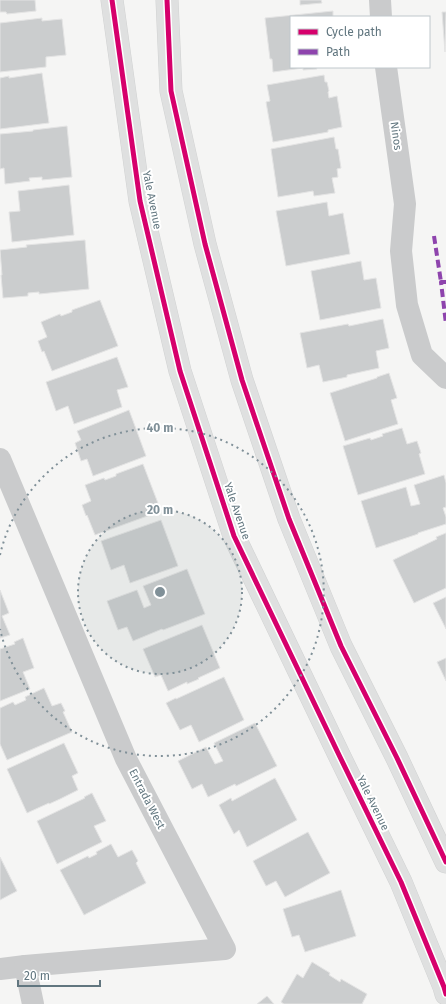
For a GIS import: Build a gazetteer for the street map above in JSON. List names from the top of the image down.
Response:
{
  "streets": {
    "main road": ["Yale Avenue"],
    "street": ["Ninos", "Entrada West"]
  },
  "legend": ["Cycle path", "Path"],
  "scale_bar": "20 m",
  "rings": ["40 m", "20 m"]
}
